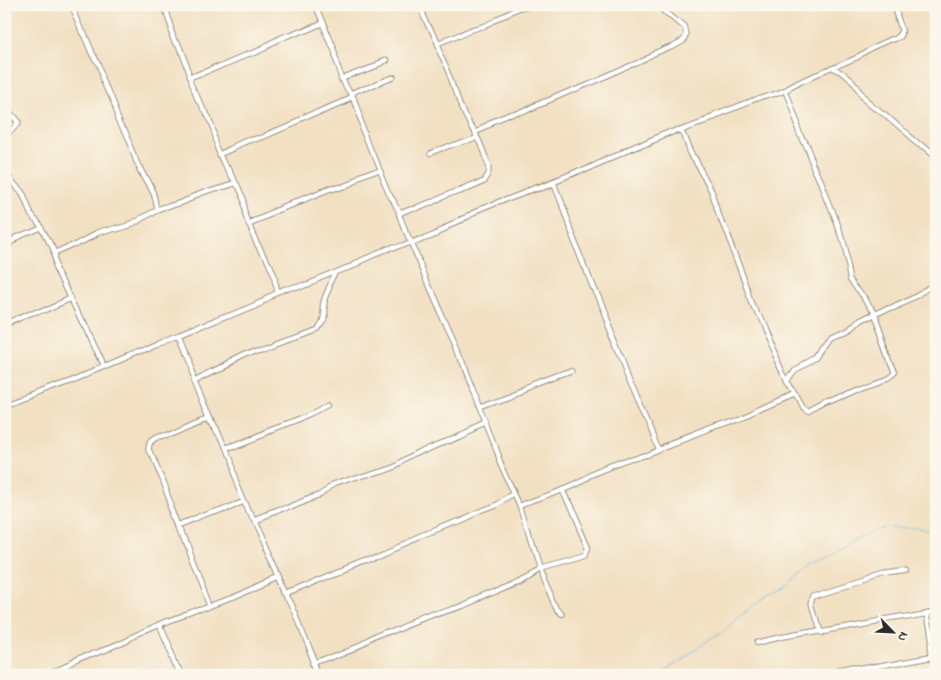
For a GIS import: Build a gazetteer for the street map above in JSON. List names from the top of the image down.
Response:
{
  "north": "bottom right"
}
